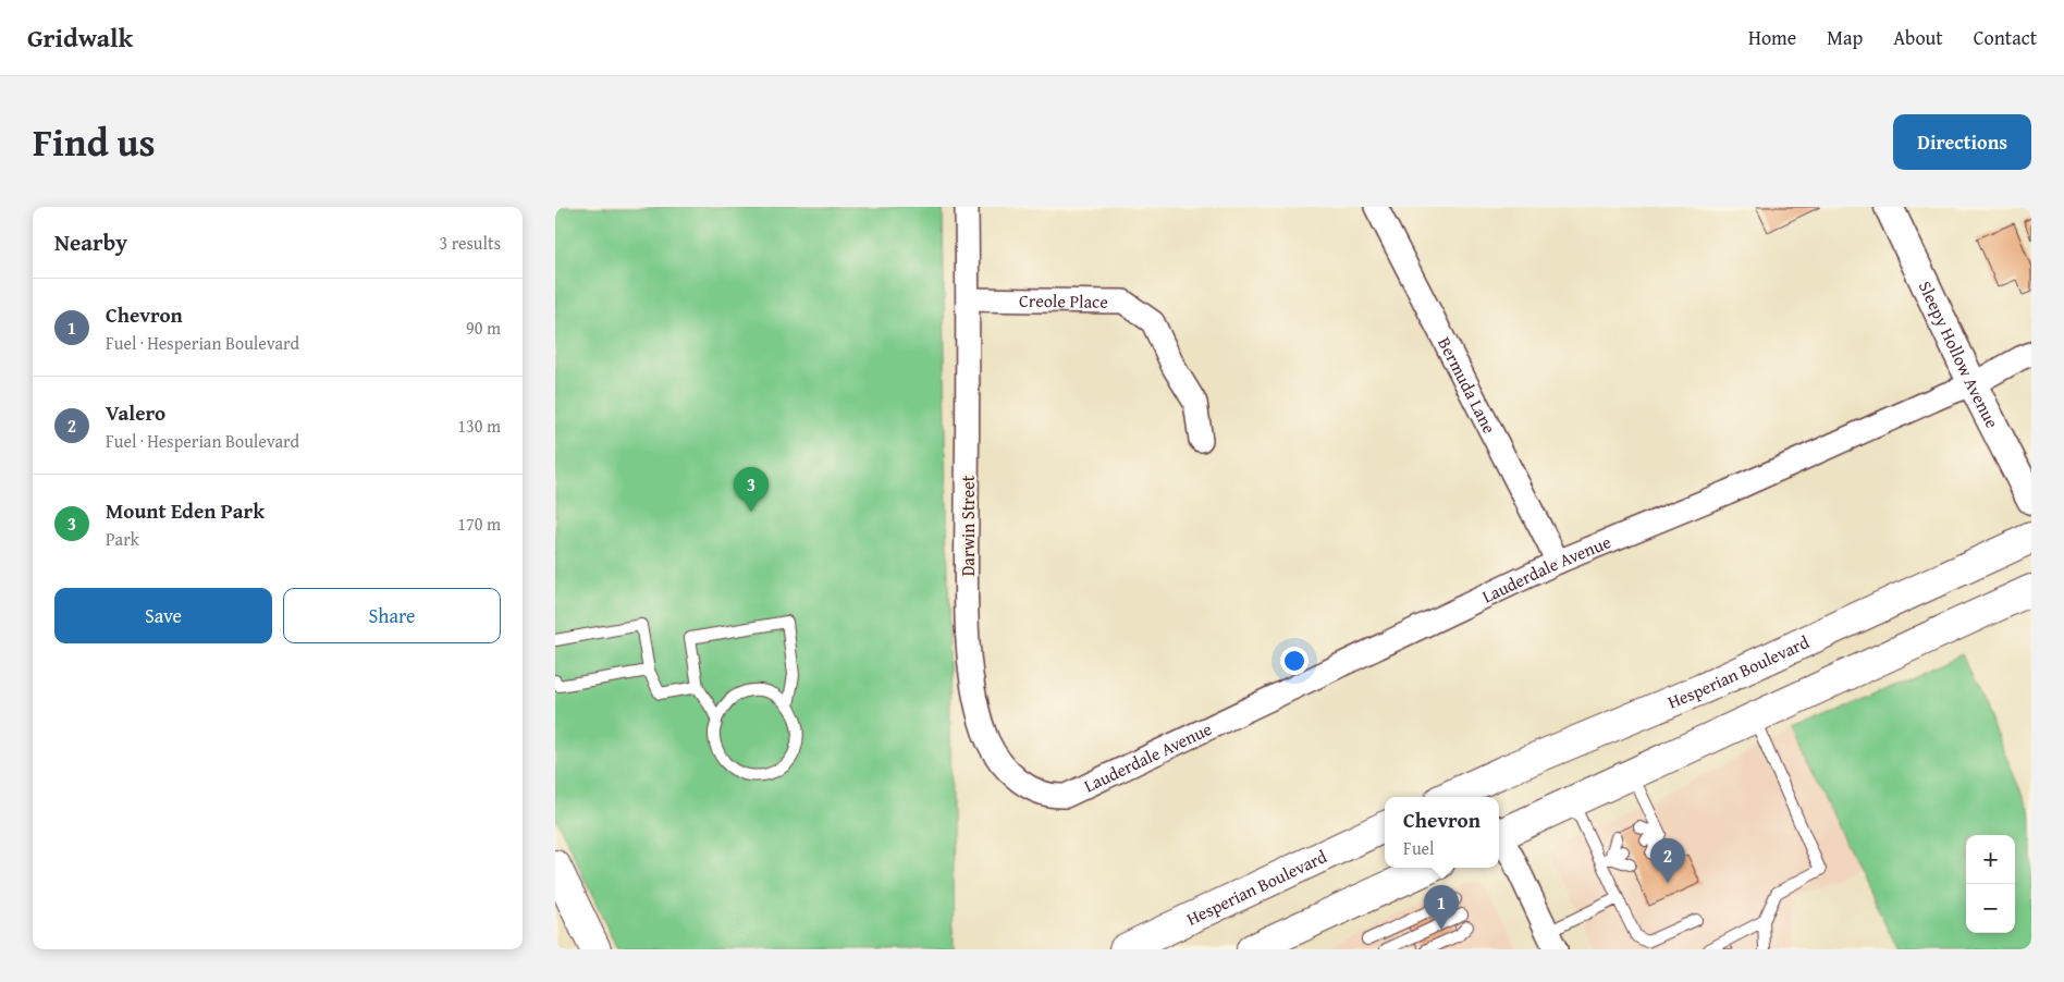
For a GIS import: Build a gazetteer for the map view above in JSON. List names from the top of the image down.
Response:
{
  "streets": {
    "main road": ["Hesperian Boulevard"],
    "street": [
      "Creole Place",
      "Sleepy Hollow Avenue",
      "Bermuda Lane",
      "Darwin Street",
      "Lauderdale Avenue"
    ]
  },
  "crossings": [
    ["Creole Place", "Darwin Street"],
    ["Sleepy Hollow Avenue", "Lauderdale Avenue"],
    ["Bermuda Lane", "Lauderdale Avenue"],
    ["Darwin Street", "Lauderdale Avenue"]
  ],
  "page": {
    "header": "Gridwalk",
    "nav": [
      "Home",
      "Map",
      "About",
      "Contact"
    ],
    "title": "Find us",
    "buttons": [
      "Directions",
      ["Save", "Share"]
    ],
    "heading": ["Nearby", "3 results"],
    "list": [
      {
        "mark": "1",
        "name": "Chevron",
        "note": "Fuel · Hesperian Boulevard",
        "value": "90 m"
      },
      {
        "mark": "2",
        "name": "Valero",
        "note": "Fuel · Hesperian Boulevard",
        "value": "130 m"
      },
      {
        "mark": "3",
        "name": "Mount Eden Park",
        "note": "Park",
        "value": "170 m"
      }
    ],
    "pins": ["3", "2", "1"],
    "popup": ["Chevron", "Fuel"],
    "map_buttons": ["+", "−"]
  }
}
